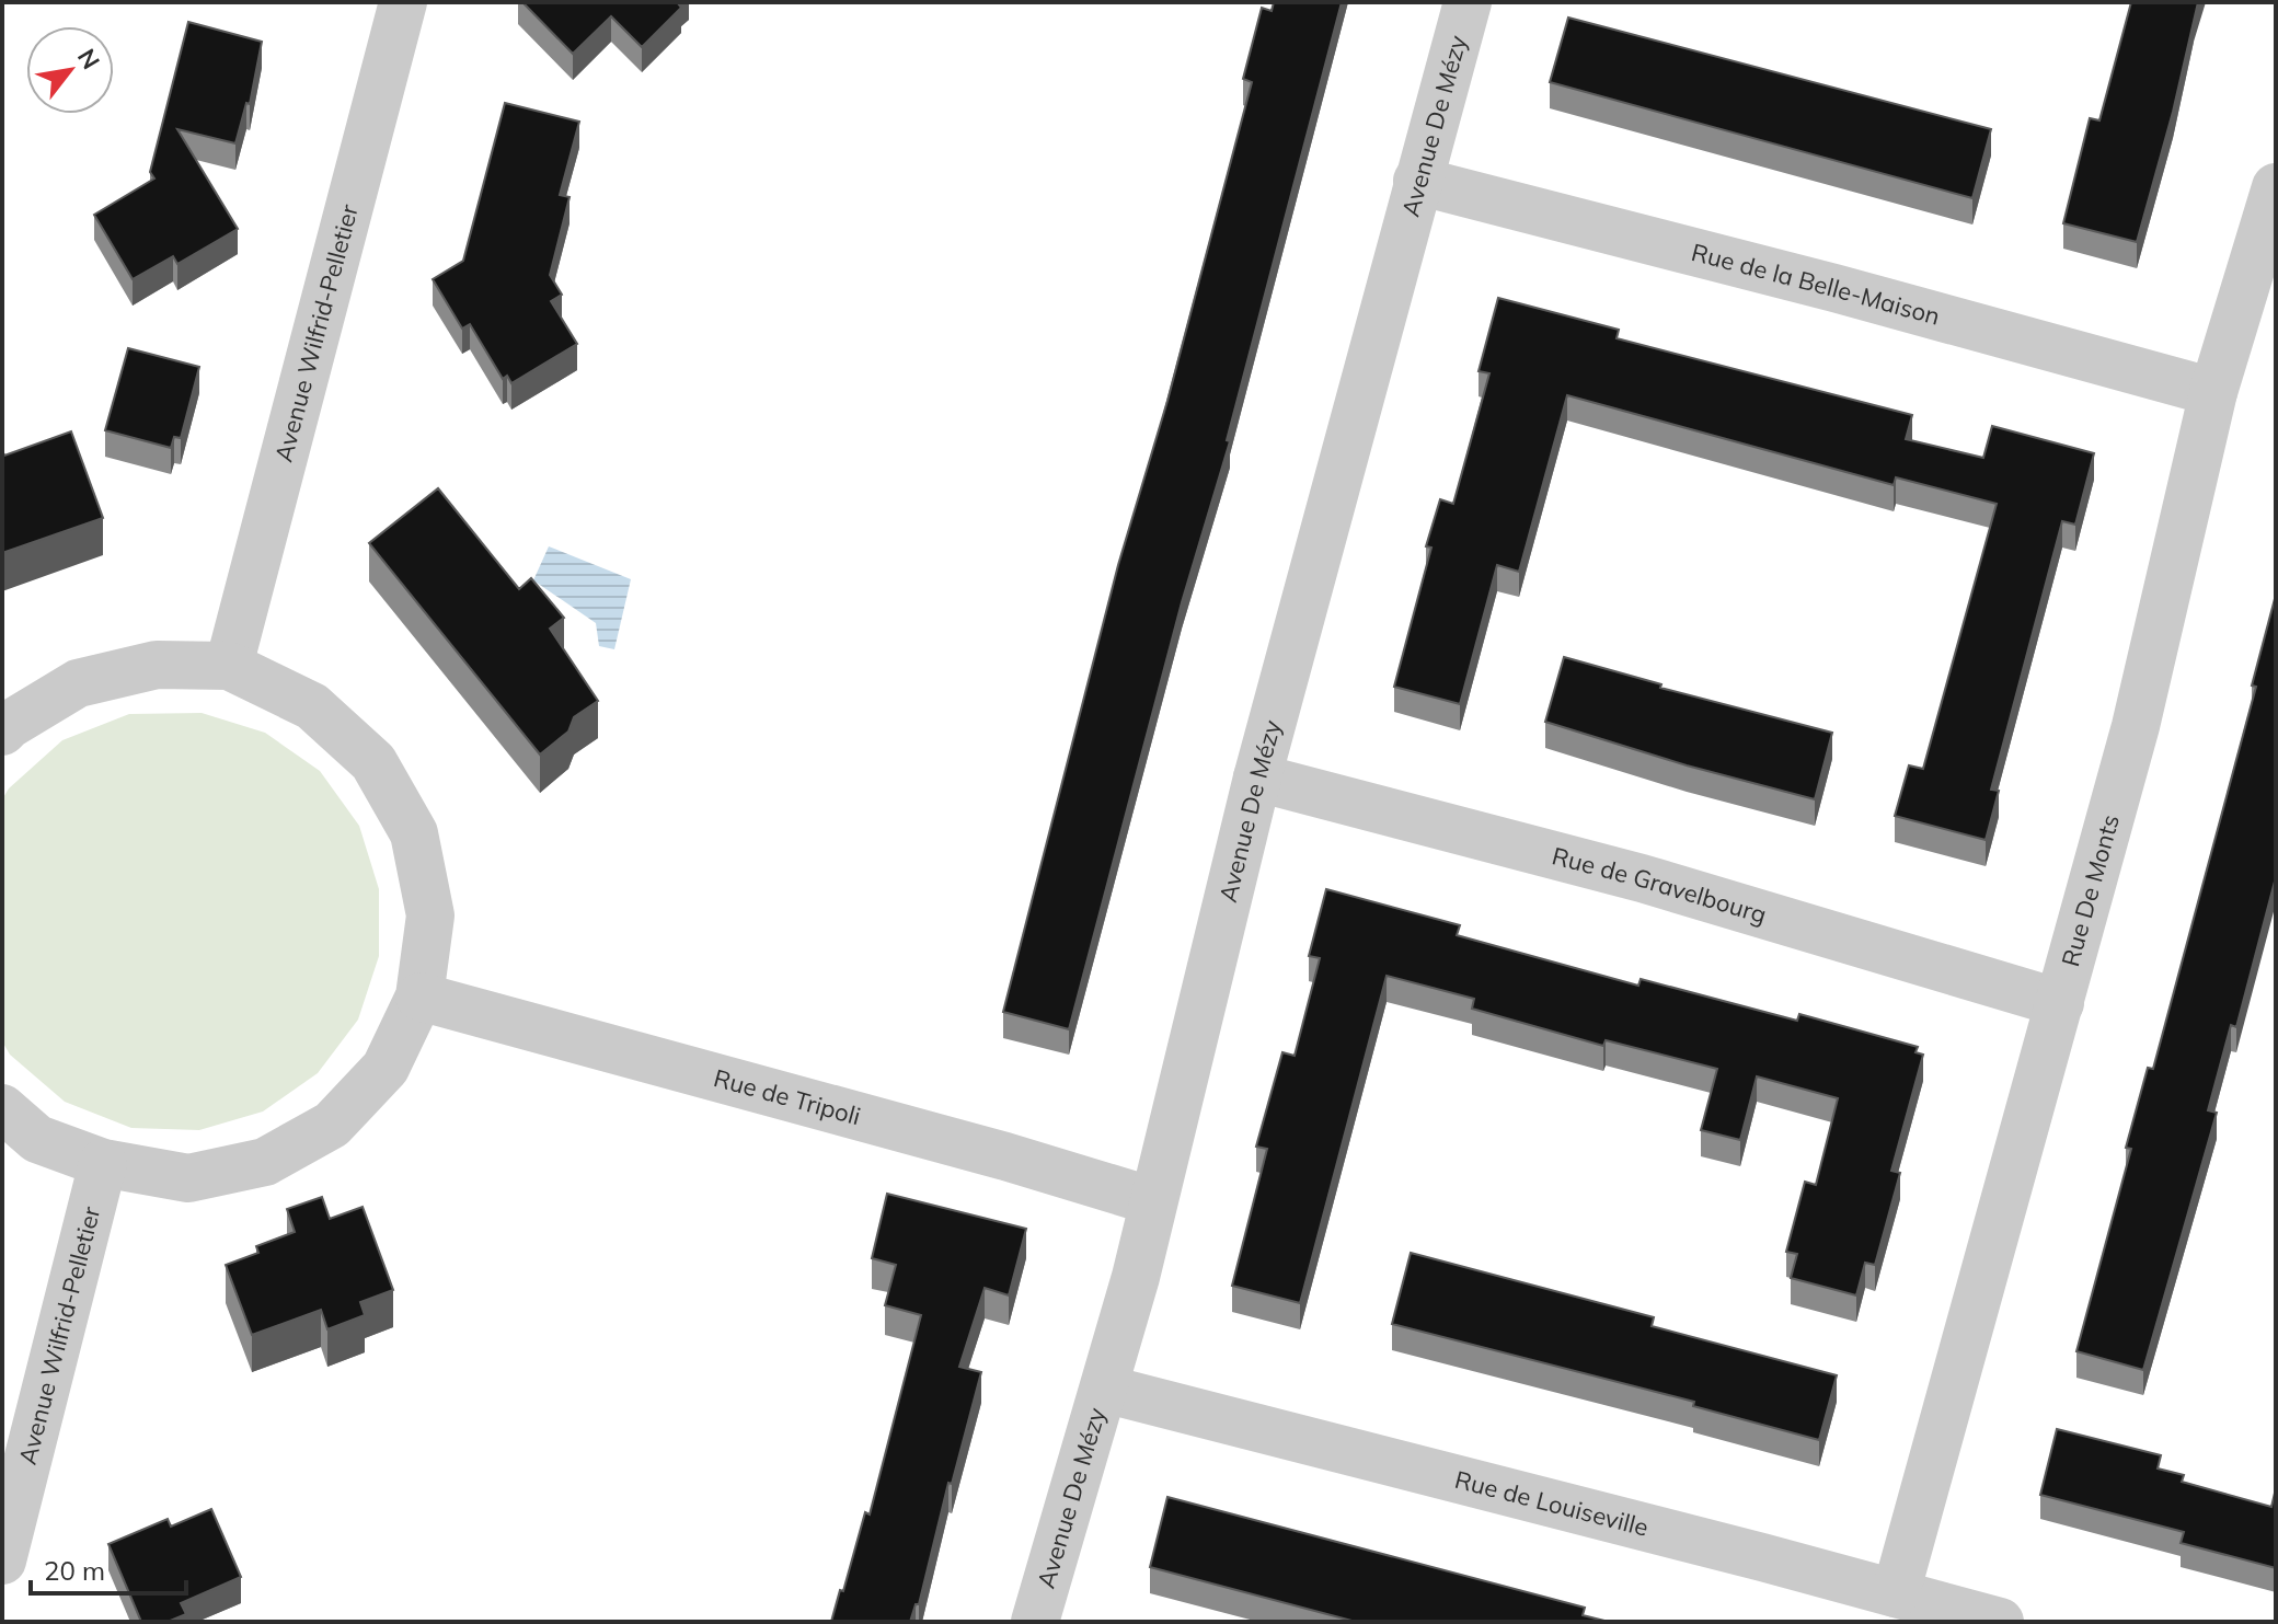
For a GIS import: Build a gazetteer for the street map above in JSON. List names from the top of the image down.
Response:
{
  "streets": {
    "street": [
      "Avenue De Mézy",
      "Rue de la Belle-Maison",
      "Avenue Wilfrid-Pelletier",
      "Rue de Gravelbourg",
      "Rue De Monts",
      "Rue de Tripoli",
      "Rue de Louiseville"
    ]
  },
  "crossings": [
    ["Avenue De Mézy", "Rue de la Belle-Maison"],
    ["Avenue De Mézy", "Rue de Gravelbourg"],
    ["Avenue De Mézy", "Rue de Tripoli"],
    ["Avenue De Mézy", "Rue de Louiseville"],
    ["Rue de la Belle-Maison", "Rue De Monts"],
    ["Rue de Gravelbourg", "Rue De Monts"],
    ["Rue De Monts", "Rue de Louiseville"]
  ],
  "scale_bar": "20 m",
  "north": "top right"
}
